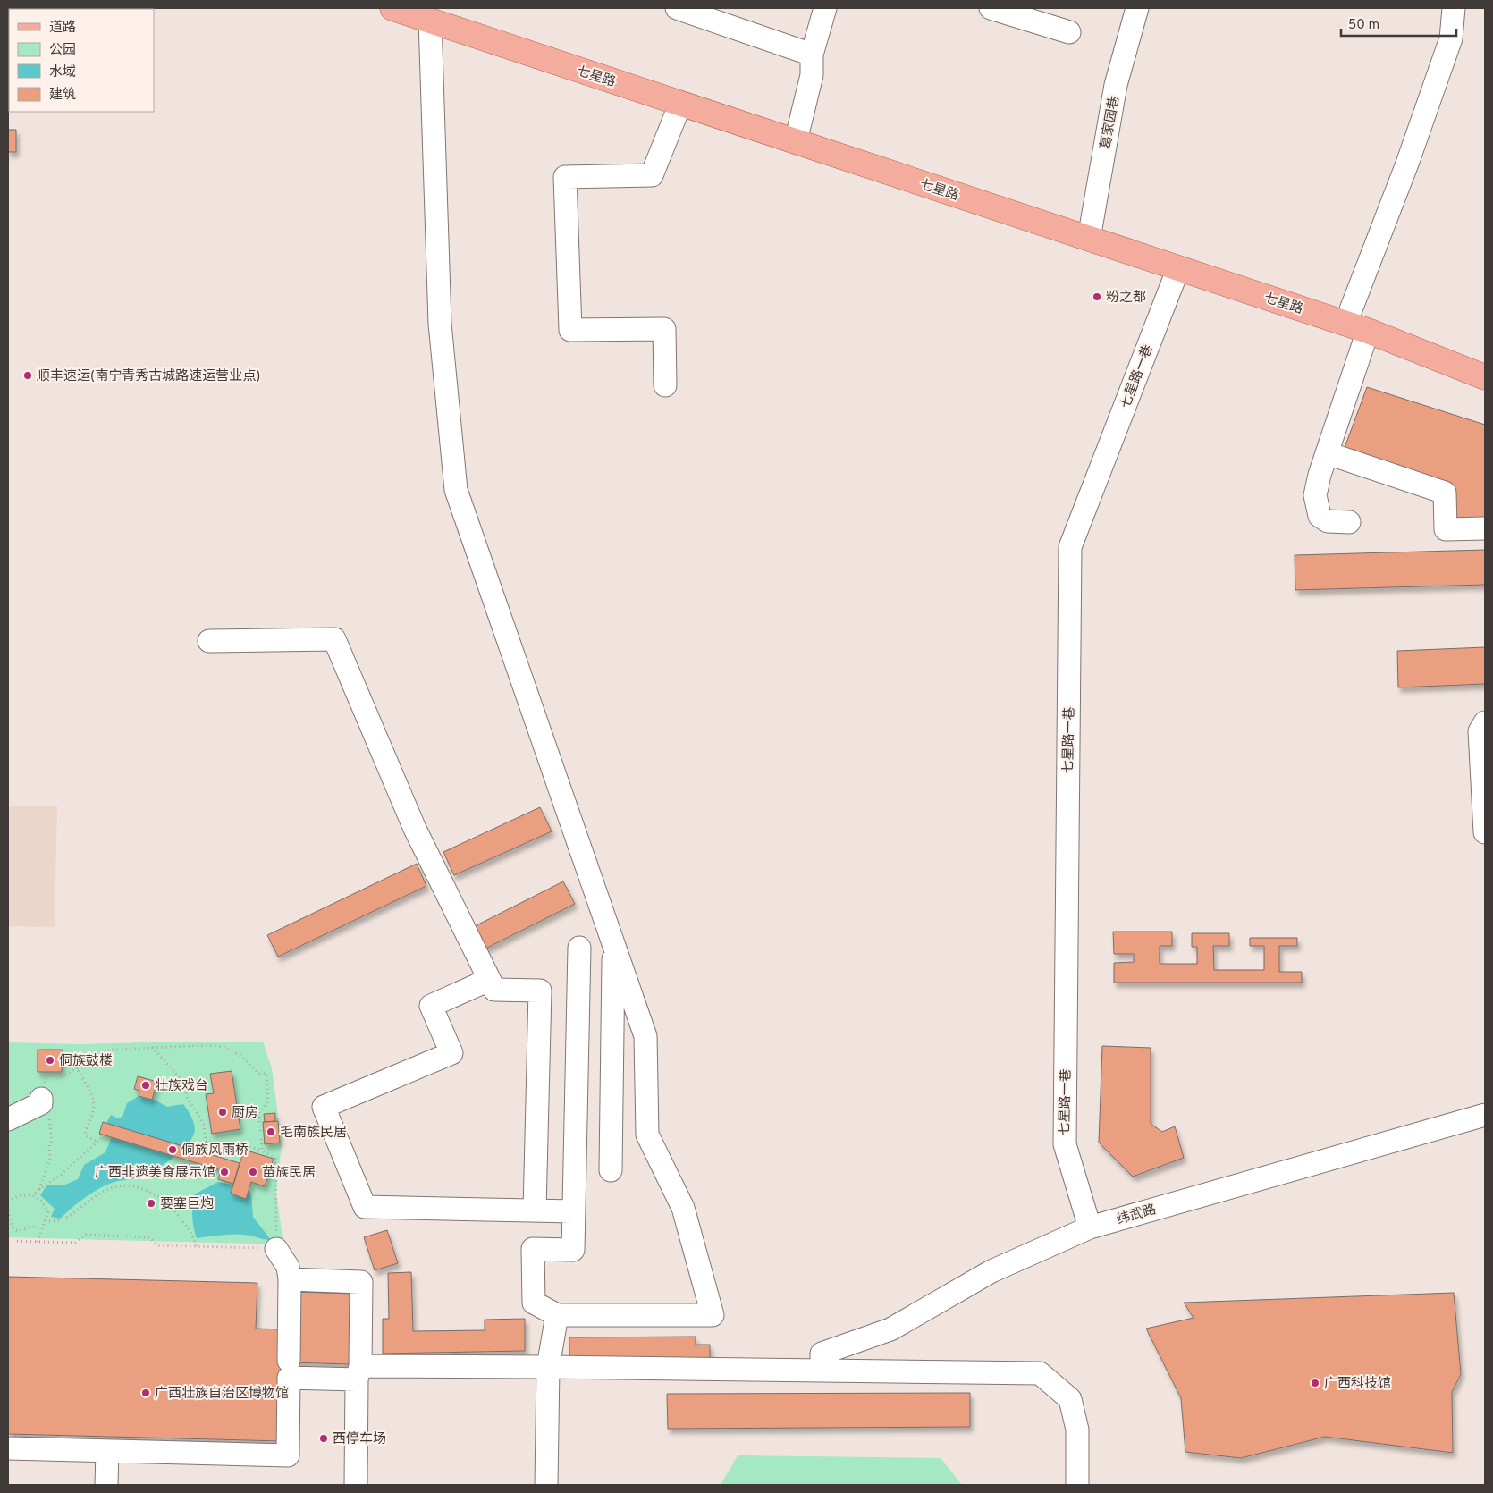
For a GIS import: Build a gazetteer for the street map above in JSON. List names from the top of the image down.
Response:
{
  "streets": {
    "main road": ["七星路"],
    "street": ["葛家园巷", "七星路一巷", "纬武路"]
  },
  "crossings": [
    ["七星路", "葛家园巷"],
    ["七星路", "七星路一巷"],
    ["七星路一巷", "纬武路"]
  ],
  "places": [
    "粉之都",
    "顺丰速运(南宁青秀古城路速运营业点)",
    "侗族鼓楼",
    "壮族戏台",
    "厨房",
    "毛南族民居",
    "侗族风雨桥",
    "广西非遗美食展示馆",
    "苗族民居",
    "要塞巨炮",
    "广西科技馆",
    "广西壮族自治区博物馆",
    "西停车场"
  ],
  "legend": [
    "道路",
    "公园",
    "水域",
    "建筑"
  ],
  "scale_bar": "50 m"
}
